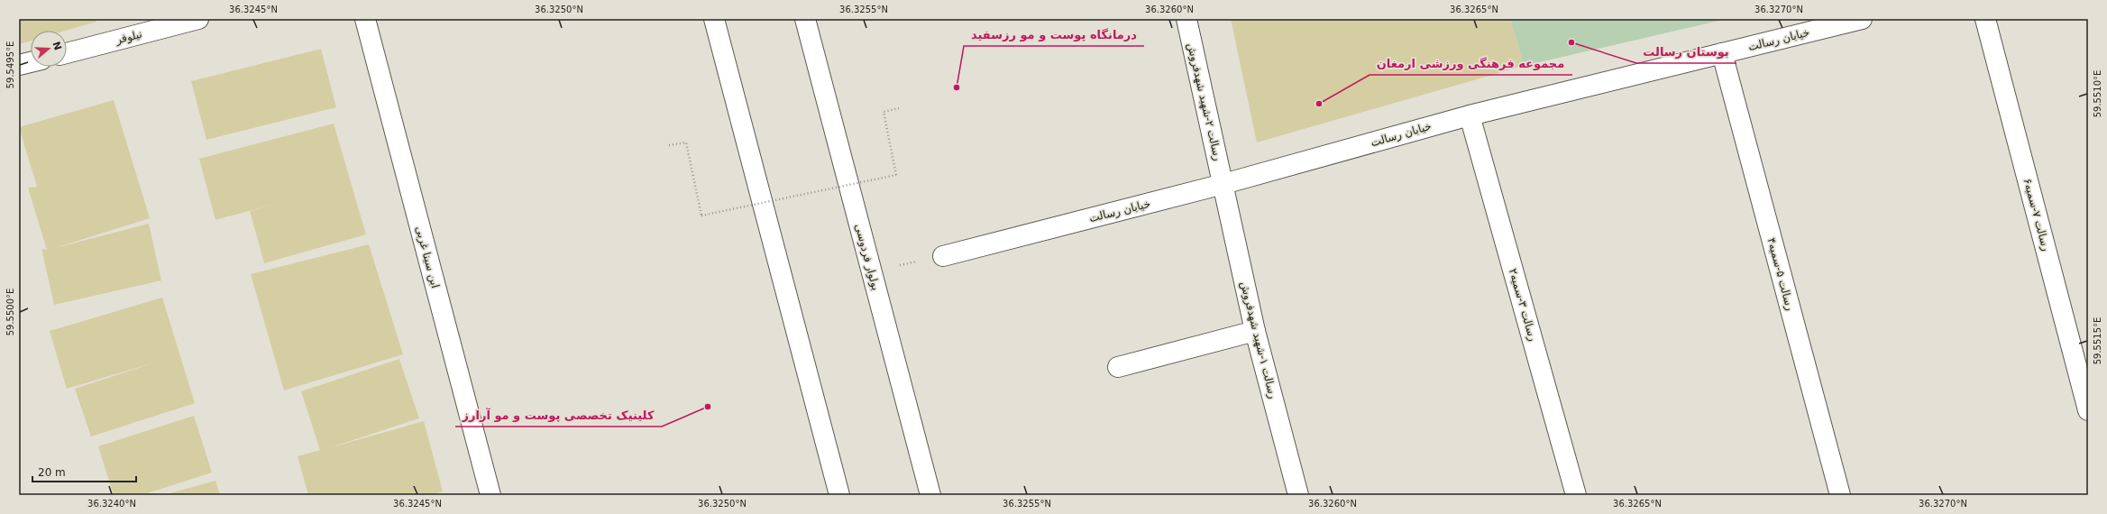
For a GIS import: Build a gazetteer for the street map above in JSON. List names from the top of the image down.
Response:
{
  "streets": {
    "street": [
      "نیلوفر",
      "خیابان رسالت",
      "رسالت ۲-شهید شهدفروش",
      "رسالت ۷-سمیه۶",
      "ابن سینا غربی",
      "بولوار فردوسی",
      "رسالت ۵-سمیه۴",
      "رسالت ۳-سمیه۲",
      "رسالت ۱-شهید شهدفروش"
    ]
  },
  "crossings": [
    ["خیابان رسالت", "رسالت ۲-شهید شهدفروش"],
    ["خیابان رسالت", "رسالت ۵-سمیه۴"],
    ["خیابان رسالت", "رسالت ۳-سمیه۲"],
    ["خیابان رسالت", "رسالت ۱-شهید شهدفروش"],
    ["رسالت ۲-شهید شهدفروش", "رسالت ۱-شهید شهدفروش"]
  ],
  "places": [
    "بوستان رسالت",
    "درمانگاه پوست و مو رزسفید",
    "مجموعه فرهنگی ورزشی ارمغان",
    "کلینیک تخصصی پوست و مو آرارز"
  ],
  "scale_bar": "20 m",
  "north": "right",
  "coordinates": [
    "36.3245°N",
    "36.3250°N",
    "36.3255°N",
    "36.3260°N",
    "36.3265°N",
    "36.3270°N",
    "59.5495°E",
    "59.5510°E",
    "59.5500°E",
    "59.5515°E",
    "36.3240°N"
  ]
}
